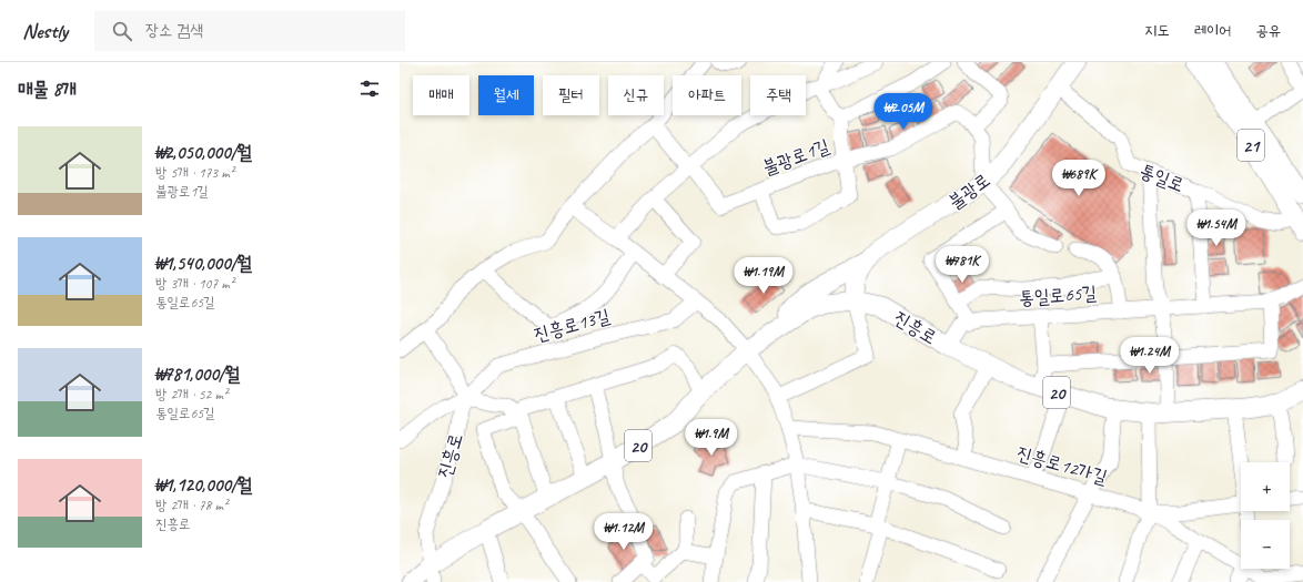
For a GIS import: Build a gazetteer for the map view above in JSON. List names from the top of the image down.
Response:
{
  "streets": {
    "main road": [
      "21",
      "통일로",
      "불광로",
      "진흥로",
      "20"
    ],
    "street": [
      "불광로1길",
      "통일로65길",
      "진흥로13길",
      "진흥로12가길"
    ]
  },
  "crossings": [
    ["불광로1길", "불광로"],
    ["통일로", "불광로"],
    ["불광로", "진흥로"],
    ["진흥로13길", "진흥로"]
  ],
  "page": {
    "header": "Nestly",
    "search": "장소 검색",
    "nav": ["지도", "레이어", "공유"],
    "heading": "매물 8개",
    "chip": [
      "매매",
      "월세",
      "필터",
      "신규",
      "아파트",
      "주택"
    ],
    "price": [
      "₩2.05M",
      "₩689K",
      "₩1.54M",
      "₩781K",
      "₩1.19M",
      "₩1.24M",
      "₩1.9M",
      "₩1.12M"
    ],
    "list": [
      {
        "name": "₩2,050,000/월",
        "note": "방 5개 · 173 m² · 불광로1길"
      },
      {
        "name": "₩1,540,000/월",
        "note": "방 3개 · 107 m² · 통일로65길"
      },
      {
        "name": "₩781,000/월",
        "note": "방 2개 · 52 m² · 통일로65길"
      },
      {
        "name": "₩1,120,000/월",
        "note": "방 2개 · 78 m² · 진흥로"
      }
    ],
    "map_buttons": ["+", "−"]
  }
}
